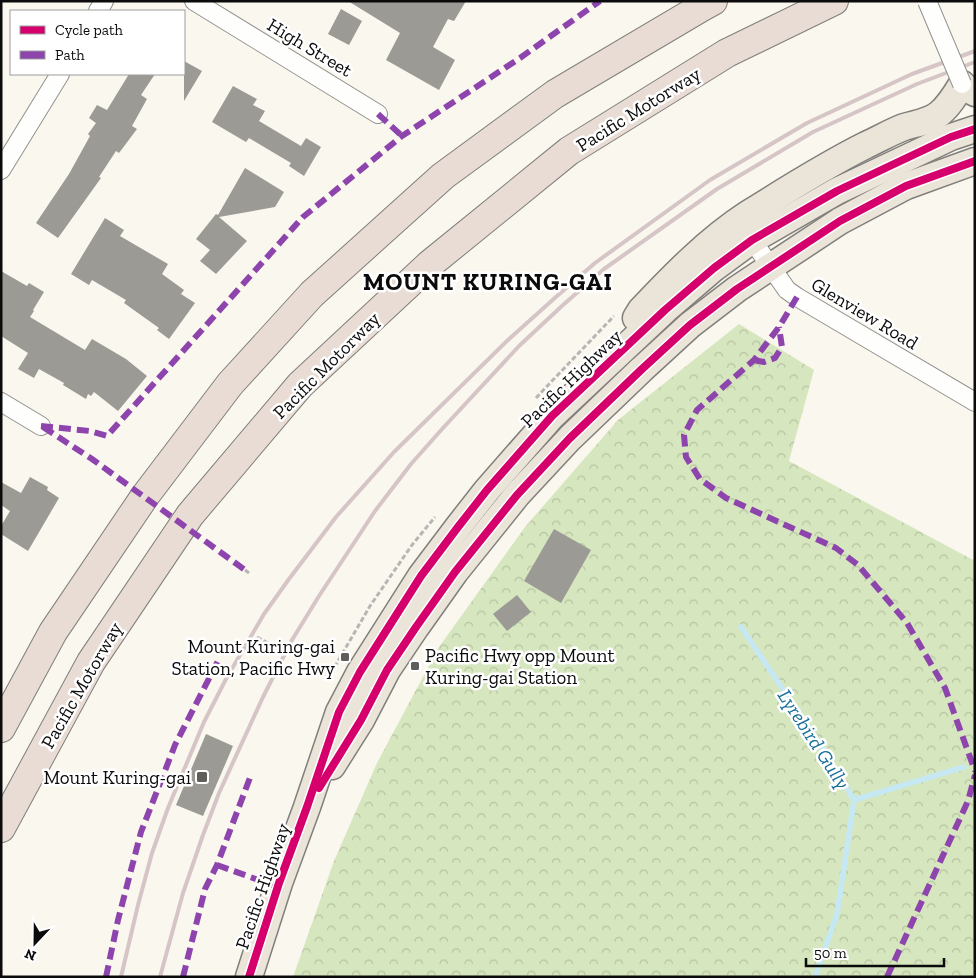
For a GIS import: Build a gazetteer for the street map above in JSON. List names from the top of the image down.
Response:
{
  "streets": {
    "highway": ["Pacific Motorway"],
    "main road": ["Pacific Highway"],
    "street": ["High Street", "Glenview Road"]
  },
  "crossings": [
    ["Glenview Road", "Pacific Highway"]
  ],
  "districts": ["MOUNT KURING-GAI"],
  "water": ["Lyrebird Gully"],
  "places": {
    "transit": ["Mount Kuring-gai Station, Pacific Hwy", "Pacific Hwy opp Mount Kuring-gai Station", "Mount Kuring-gai"]
  },
  "legend": ["Cycle path", "Path"],
  "scale_bar": "50 m",
  "north": "bottom"
}
